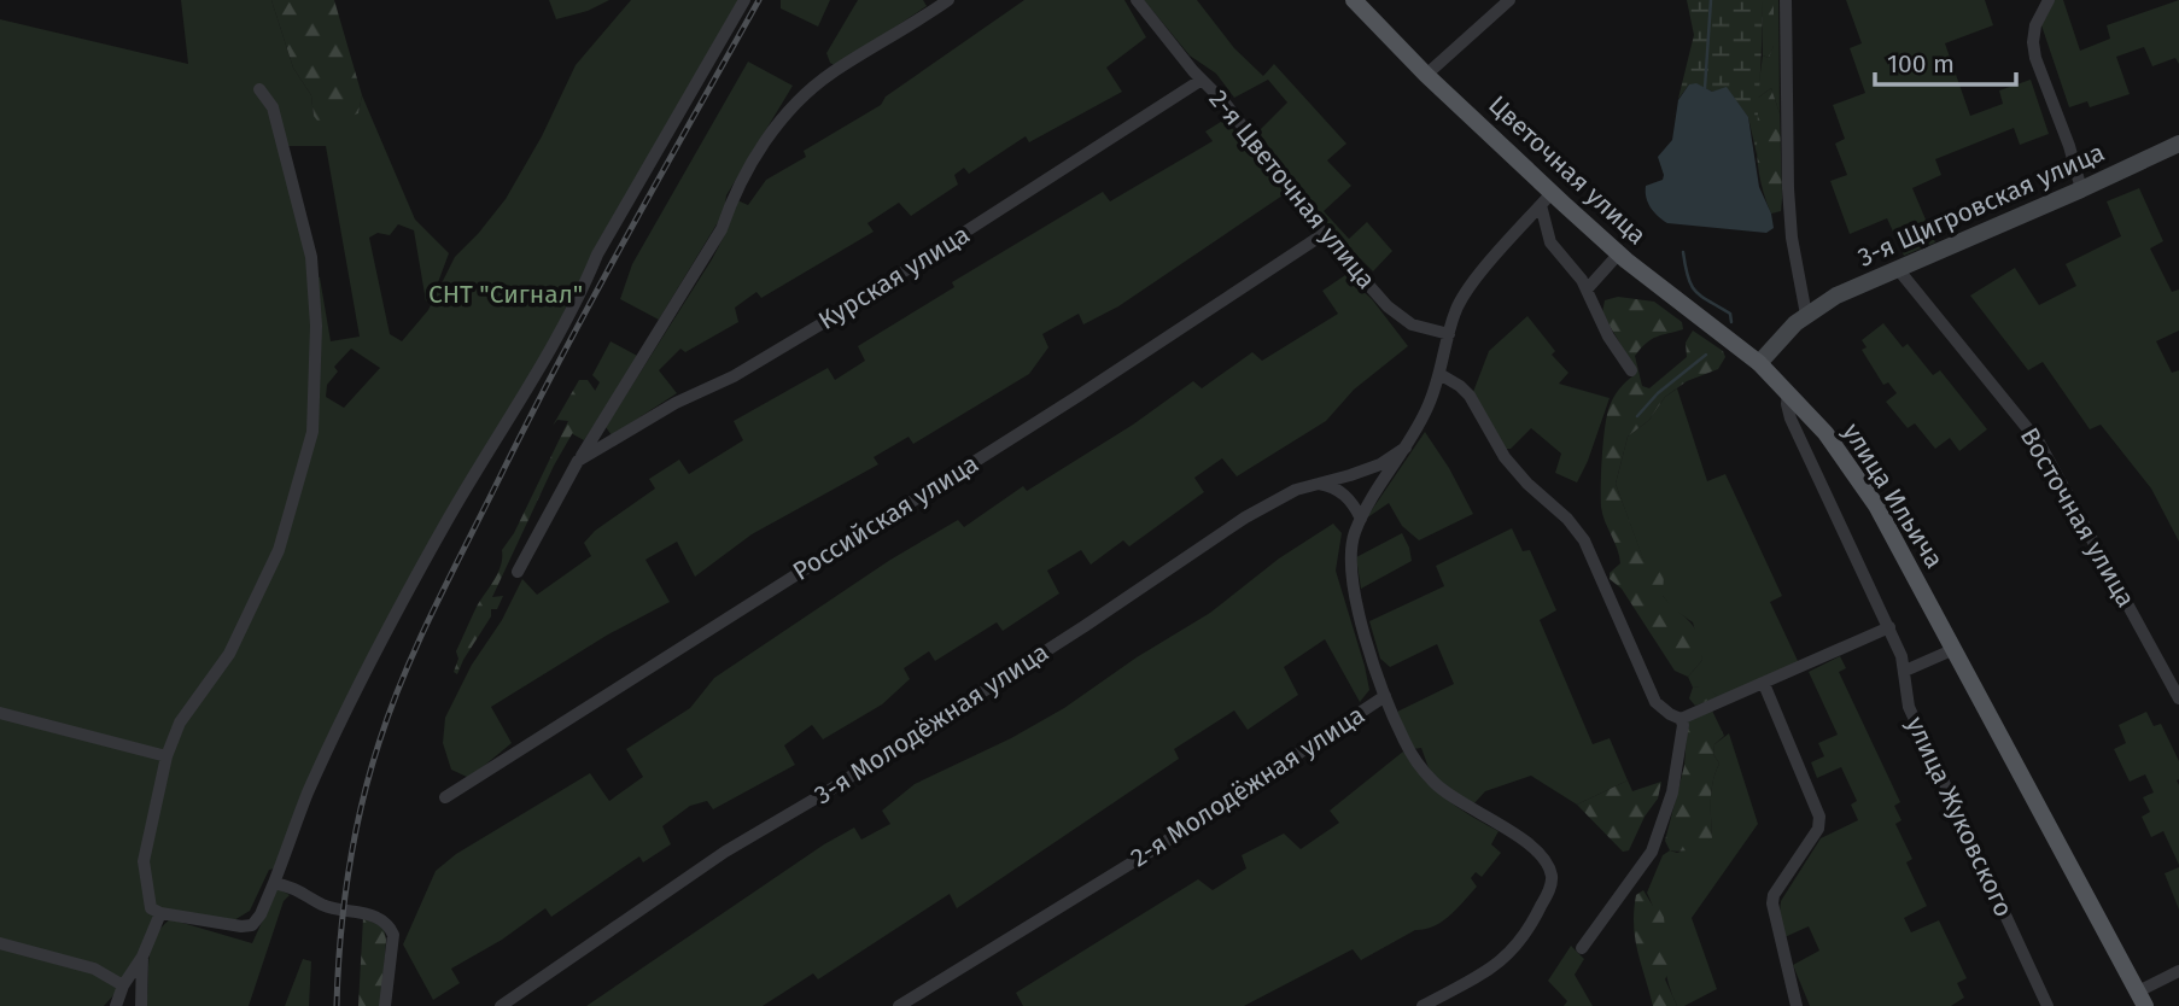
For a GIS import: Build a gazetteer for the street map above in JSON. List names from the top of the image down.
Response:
{
  "streets": {
    "main road": ["Цветочная улица", "улица Ильича"],
    "street": [
      "2-я Цветочная улица",
      "3-я Щигровская улица",
      "Курская улица",
      "Российская улица",
      "Восточная улица",
      "3-я Молодёжная улица",
      "2-я Молодёжная улица",
      "улица Жуковского"
    ]
  },
  "crossings": [
    ["Цветочная улица", "улица Ильича"],
    ["2-я Цветочная улица", "Курская улица"],
    ["2-я Цветочная улица", "Российская улица"],
    ["2-я Цветочная улица", "2-я Молодёжная улица"],
    ["3-я Щигровская улица", "Восточная улица"],
    ["улица Ильича", "улица Жуковского"],
    ["3-я Молодёжная улица", "2-я Молодёжная улица"]
  ],
  "parks": ["СНТ \"Сигнал\""],
  "scale_bar": "100 m"
}
